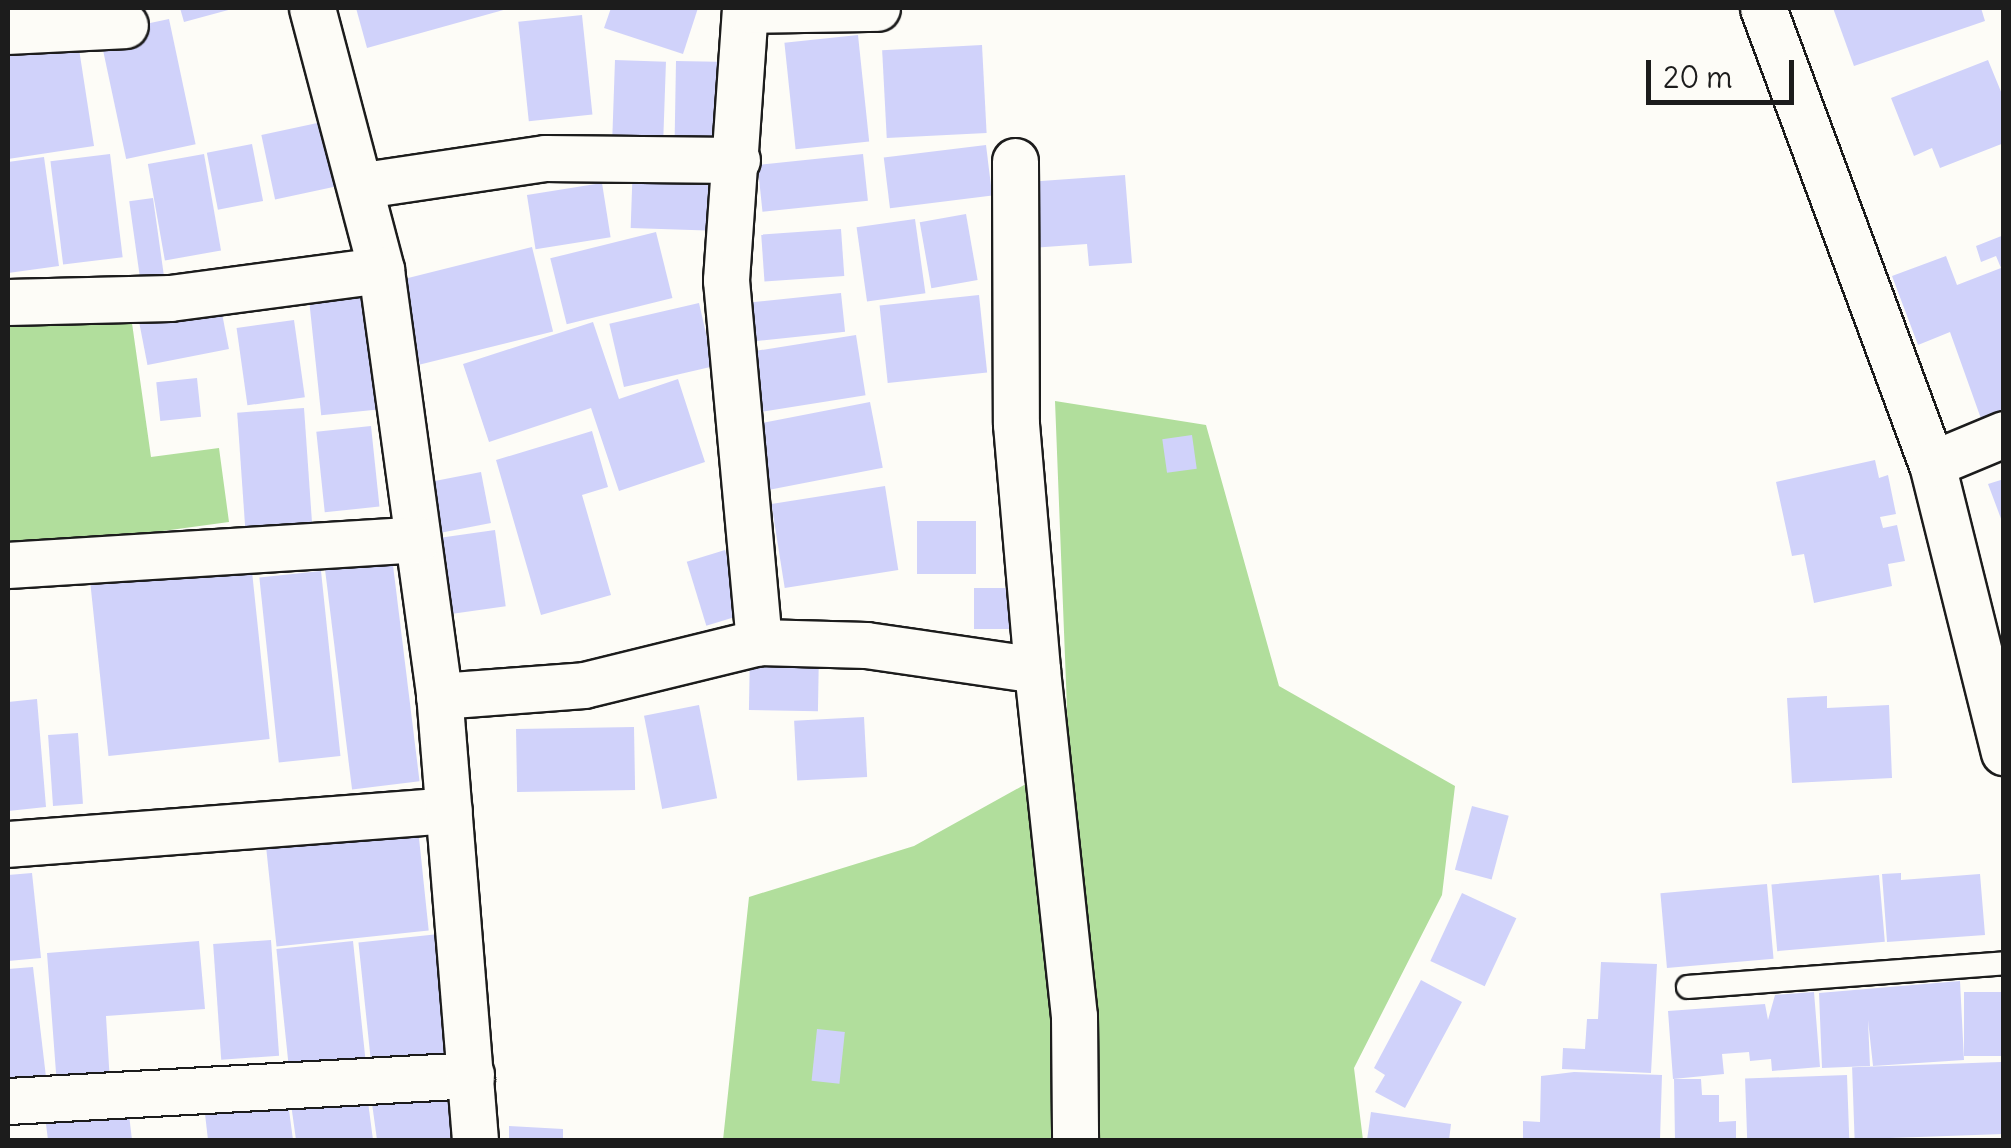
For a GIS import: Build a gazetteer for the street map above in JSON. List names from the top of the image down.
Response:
{
  "scale_bar": "20 m"
}
